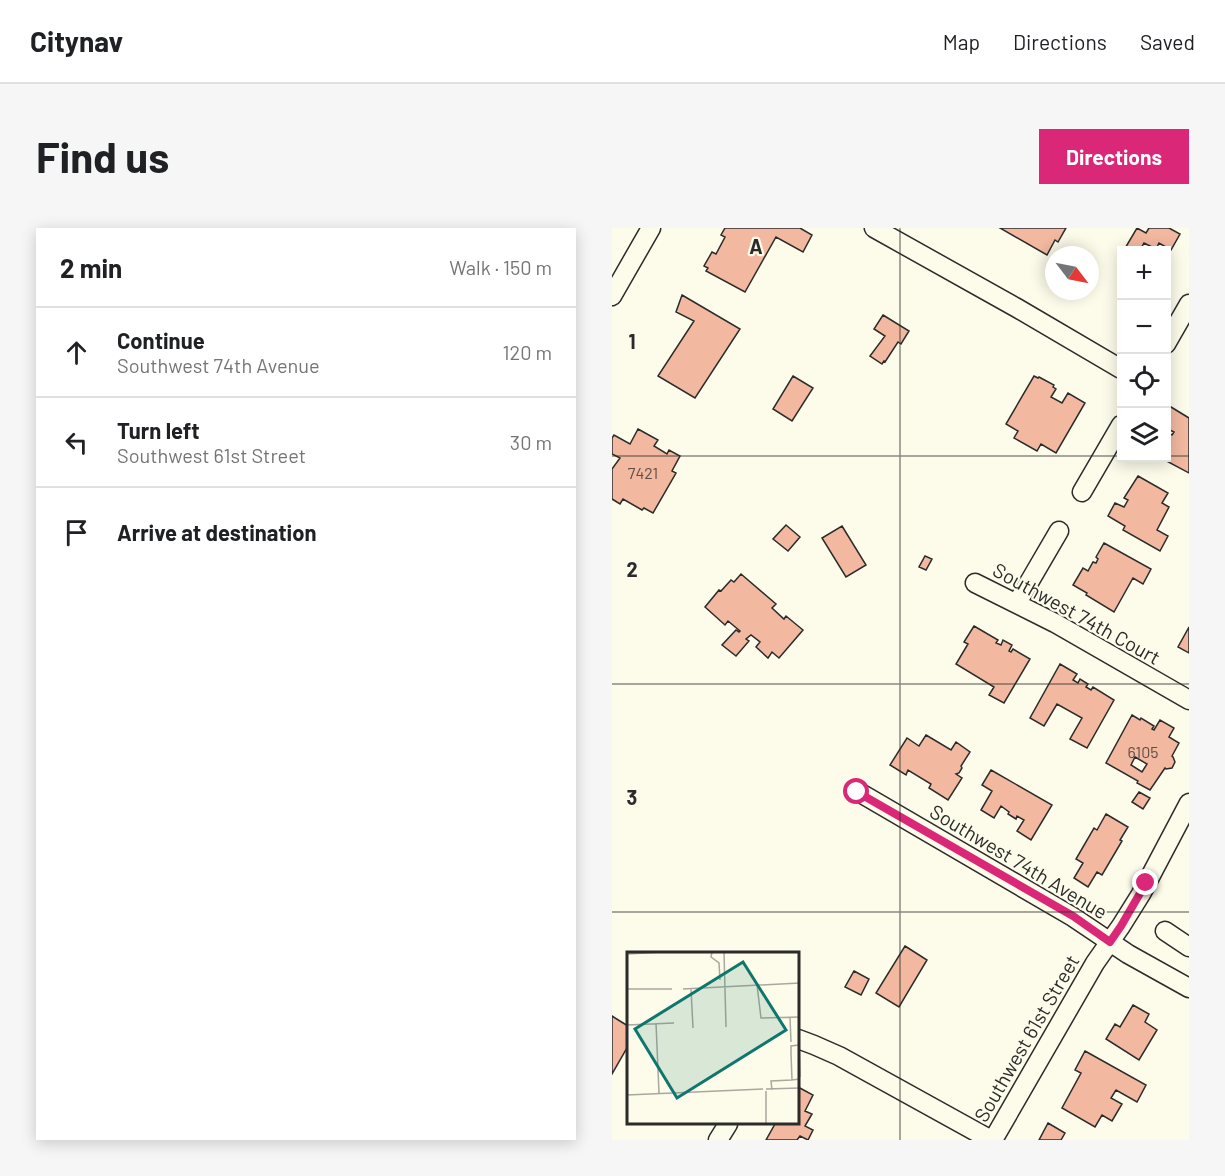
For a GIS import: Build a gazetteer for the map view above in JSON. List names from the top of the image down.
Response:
{
  "streets": {
    "street": ["Southwest 74th Court", "Southwest 74th Avenue", "Southwest 61st Street"]
  },
  "crossings": [
    ["Southwest 74th Avenue", "Southwest 61st Street"]
  ],
  "house_numbers": ["7421", "6105"],
  "north": "bottom right",
  "page": {
    "header": "Citynav",
    "nav": ["Map", "Directions", "Saved"],
    "buttons": "Directions",
    "title": "Find us",
    "heading": ["2 min", "Walk · 150 m"],
    "map_buttons": ["+", "−"],
    "list": [
      ["Continue", "Southwest 74th Avenue", "120 m"],
      ["Turn left", "Southwest 61st Street", "30 m"],
      "Arrive at destination"
    ]
  },
  "grid": {
    "columns": ["A"],
    "rows": ["1", "2", "3"]
  }
}
